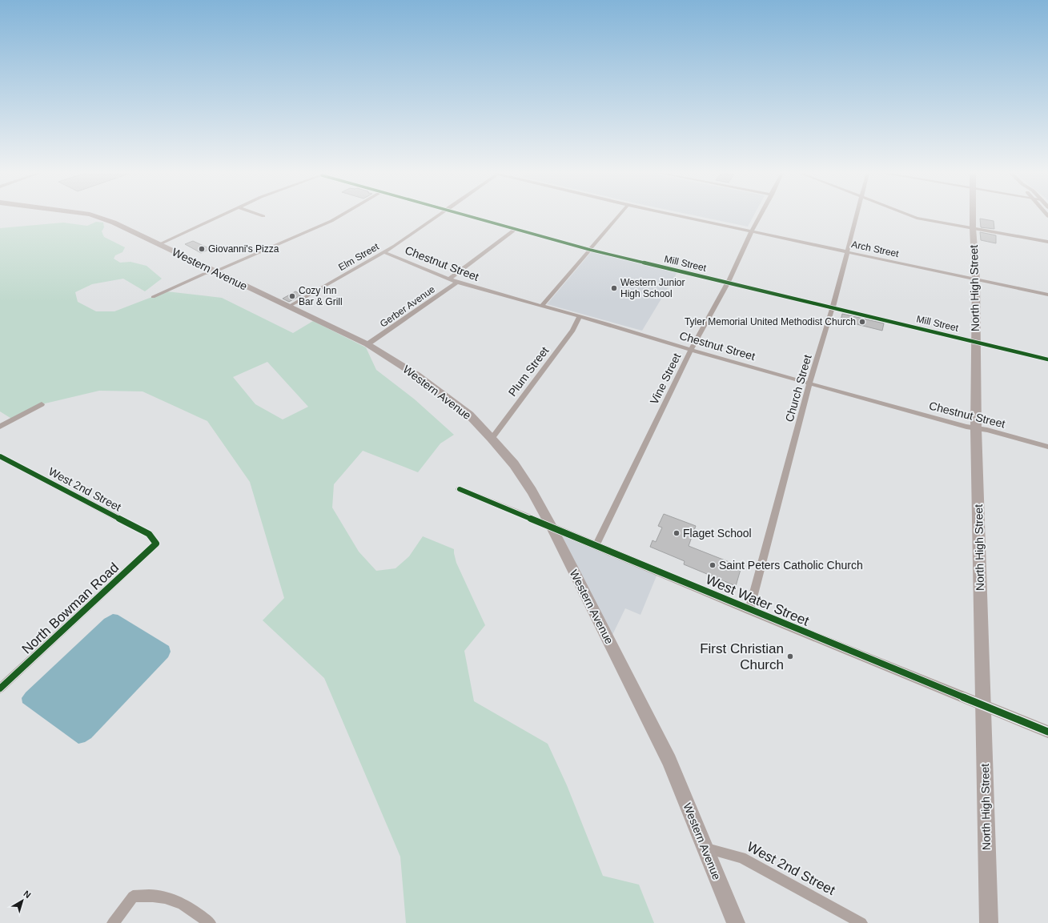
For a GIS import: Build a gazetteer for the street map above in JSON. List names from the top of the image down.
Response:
{
  "streets": {
    "main road": ["Western Avenue", "North High Street"],
    "street": [
      "Arch Street",
      "Elm Street",
      "Chestnut Street",
      "Mill Street",
      "Gerber Avenue",
      "Plum Street",
      "Vine Street",
      "Church Street",
      "West 2nd Street",
      "West Water Street",
      "North Bowman Road"
    ]
  },
  "crossings": [
    ["Arch Street", "North High Street"],
    ["Arch Street", "Vine Street"],
    ["Arch Street", "Church Street"],
    ["Elm Street", "Chestnut Street"],
    ["Elm Street", "Western Avenue"],
    ["Chestnut Street", "North High Street"],
    ["Chestnut Street", "Gerber Avenue"],
    ["Chestnut Street", "Plum Street"],
    ["Chestnut Street", "Vine Street"],
    ["Chestnut Street", "Church Street"],
    ["Mill Street", "North High Street"],
    ["Mill Street", "Vine Street"],
    ["Mill Street", "Church Street"],
    ["Western Avenue", "Gerber Avenue"],
    ["Western Avenue", "Plum Street"],
    ["Western Avenue", "West 2nd Street"],
    ["Western Avenue", "West Water Street"],
    ["North High Street", "West Water Street"],
    ["Vine Street", "West Water Street"],
    ["Church Street", "West Water Street"],
    ["West 2nd Street", "North Bowman Road"]
  ],
  "places": [
    "Giovanni's Pizza",
    "Western Junior High School",
    "Cozy Inn Bar & Grill",
    "Tyler Memorial United Methodist Church",
    "Flaget School",
    "Saint Peters Catholic Church",
    "First Christian Church"
  ],
  "north": "top right"
}
